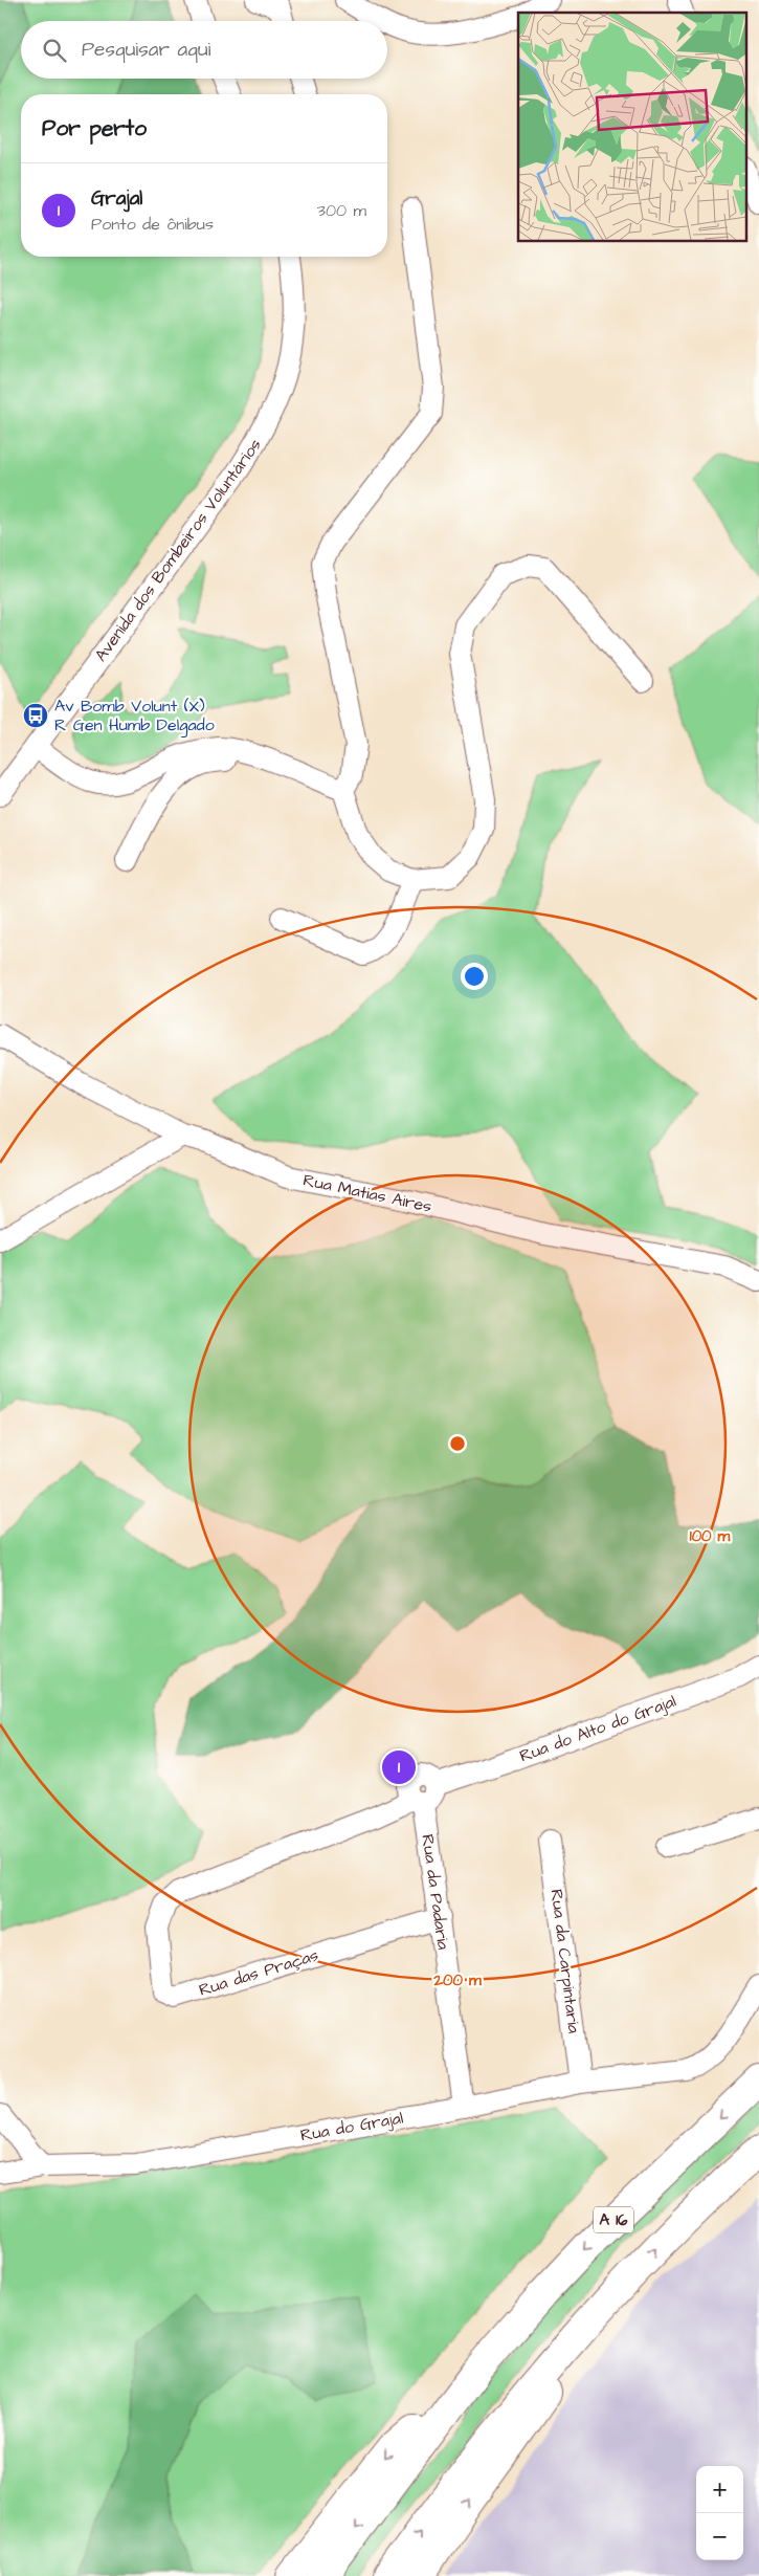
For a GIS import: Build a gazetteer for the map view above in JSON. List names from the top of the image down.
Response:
{
  "streets": {
    "highway": ["A 16"],
    "street": [
      "Avenida dos Bombeiros Voluntários",
      "Rua Matias Aires",
      "Rua do Alto do Grajal",
      "Rua da Padaria",
      "Rua da Carpintaria",
      "Rua das Praças",
      "Rua do Grajal"
    ]
  },
  "crossings": [
    ["Rua do Alto do Grajal", "Rua da Padaria"],
    ["Rua do Alto do Grajal", "Rua das Praças"],
    ["Rua da Padaria", "Rua das Praças"],
    ["Rua da Padaria", "Rua do Grajal"],
    ["Rua da Carpintaria", "Rua do Grajal"]
  ],
  "places": {
    "bus stop": ["Av Bomb Volunt (X) R Gen Humb Delgado"]
  },
  "page": {
    "search": "Pesquisar aqui",
    "heading": "Por perto",
    "list": [
      {
        "mark": "1",
        "name": "Grajal",
        "note": "Ponto de ônibus",
        "value": "300 m"
      }
    ],
    "pins": "1",
    "map_buttons": ["+", "−"]
  },
  "rings": ["100 m", "200 m"]
}
